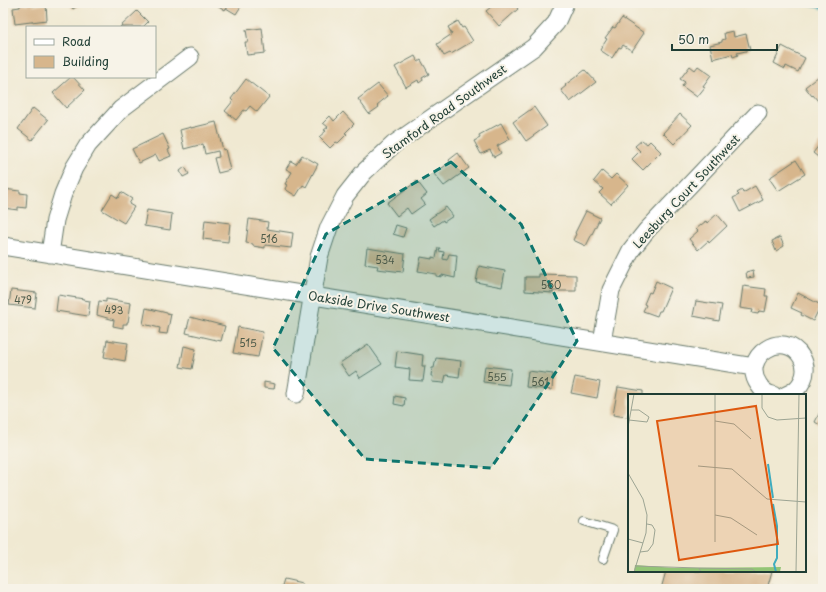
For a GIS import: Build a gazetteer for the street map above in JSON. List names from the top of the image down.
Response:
{
  "streets": {
    "street": ["Stamford Road Southwest", "Leesburg Court Southwest", "Oakside Drive Southwest"]
  },
  "crossings": [
    ["Stamford Road Southwest", "Oakside Drive Southwest"],
    ["Leesburg Court Southwest", "Oakside Drive Southwest"]
  ],
  "house_numbers": [
    "516",
    "534",
    "560",
    "479",
    "493",
    "515",
    "555",
    "561"
  ],
  "legend": ["Road", "Building"],
  "scale_bar": "50 m"
}
